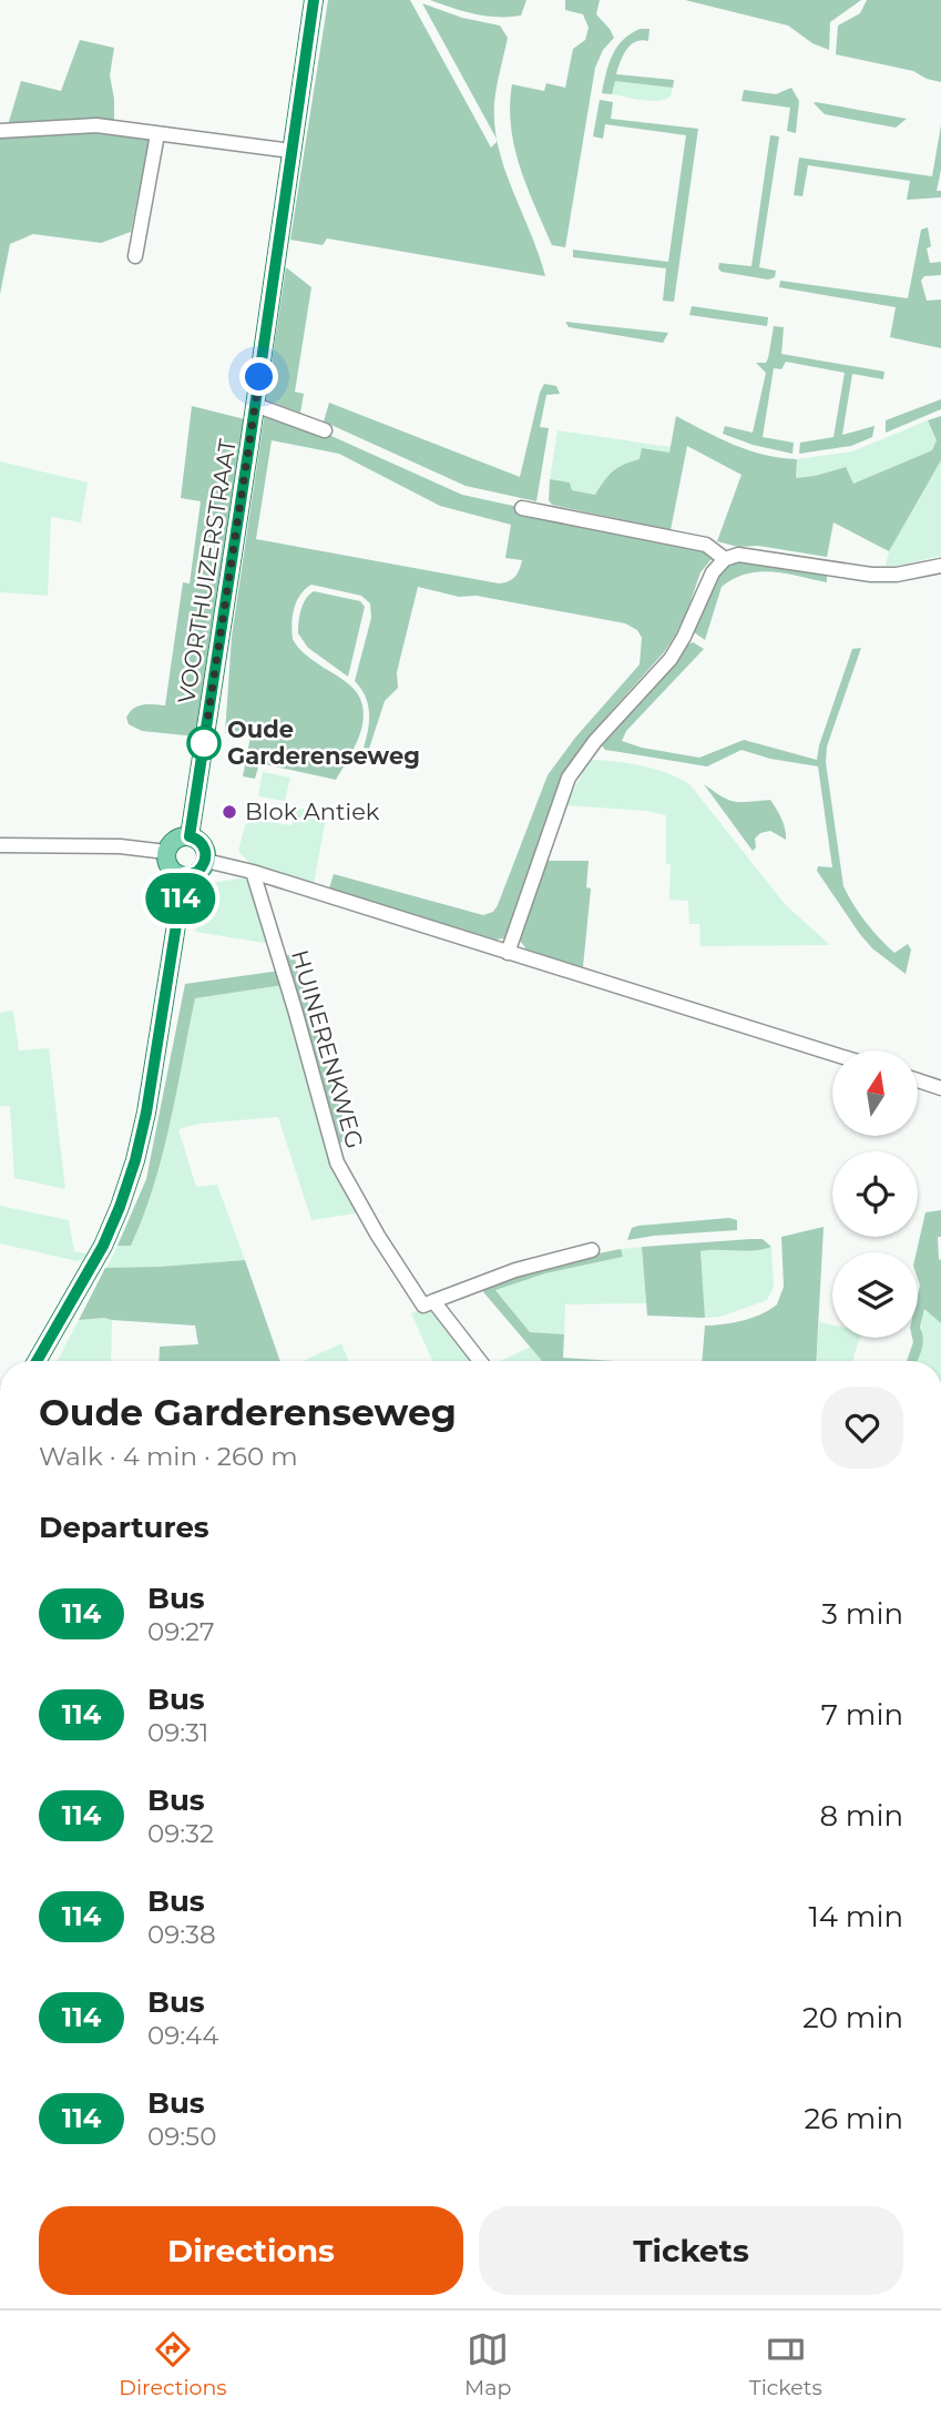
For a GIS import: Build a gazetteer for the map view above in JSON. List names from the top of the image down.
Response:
{
  "streets": {
    "main road": ["VOORTHUIZERSTRAAT"],
    "street": ["HUINERENKWEG"]
  },
  "places": ["Oude Garderenseweg", "Blok Antiek"],
  "lines": ["bus line 114"],
  "north": "top",
  "page": {
    "on_map": "114",
    "heading": [
      ["Oude Garderenseweg", "Walk · 4 min · 260 m"],
      "Departures"
    ],
    "list": [
      {
        "mark": "114",
        "name": "Bus",
        "note": "09:27",
        "value": "3 min"
      },
      {
        "mark": "114",
        "name": "Bus",
        "note": "09:31",
        "value": "7 min"
      },
      {
        "mark": "114",
        "name": "Bus",
        "note": "09:32",
        "value": "8 min"
      },
      {
        "mark": "114",
        "name": "Bus",
        "note": "09:38",
        "value": "14 min"
      },
      {
        "mark": "114",
        "name": "Bus",
        "note": "09:44",
        "value": "20 min"
      },
      {
        "mark": "114",
        "name": "Bus",
        "note": "09:50",
        "value": "26 min"
      }
    ],
    "buttons": ["Directions", "Tickets"],
    "tabs": ["Directions", "Map", "Tickets"]
  }
}
